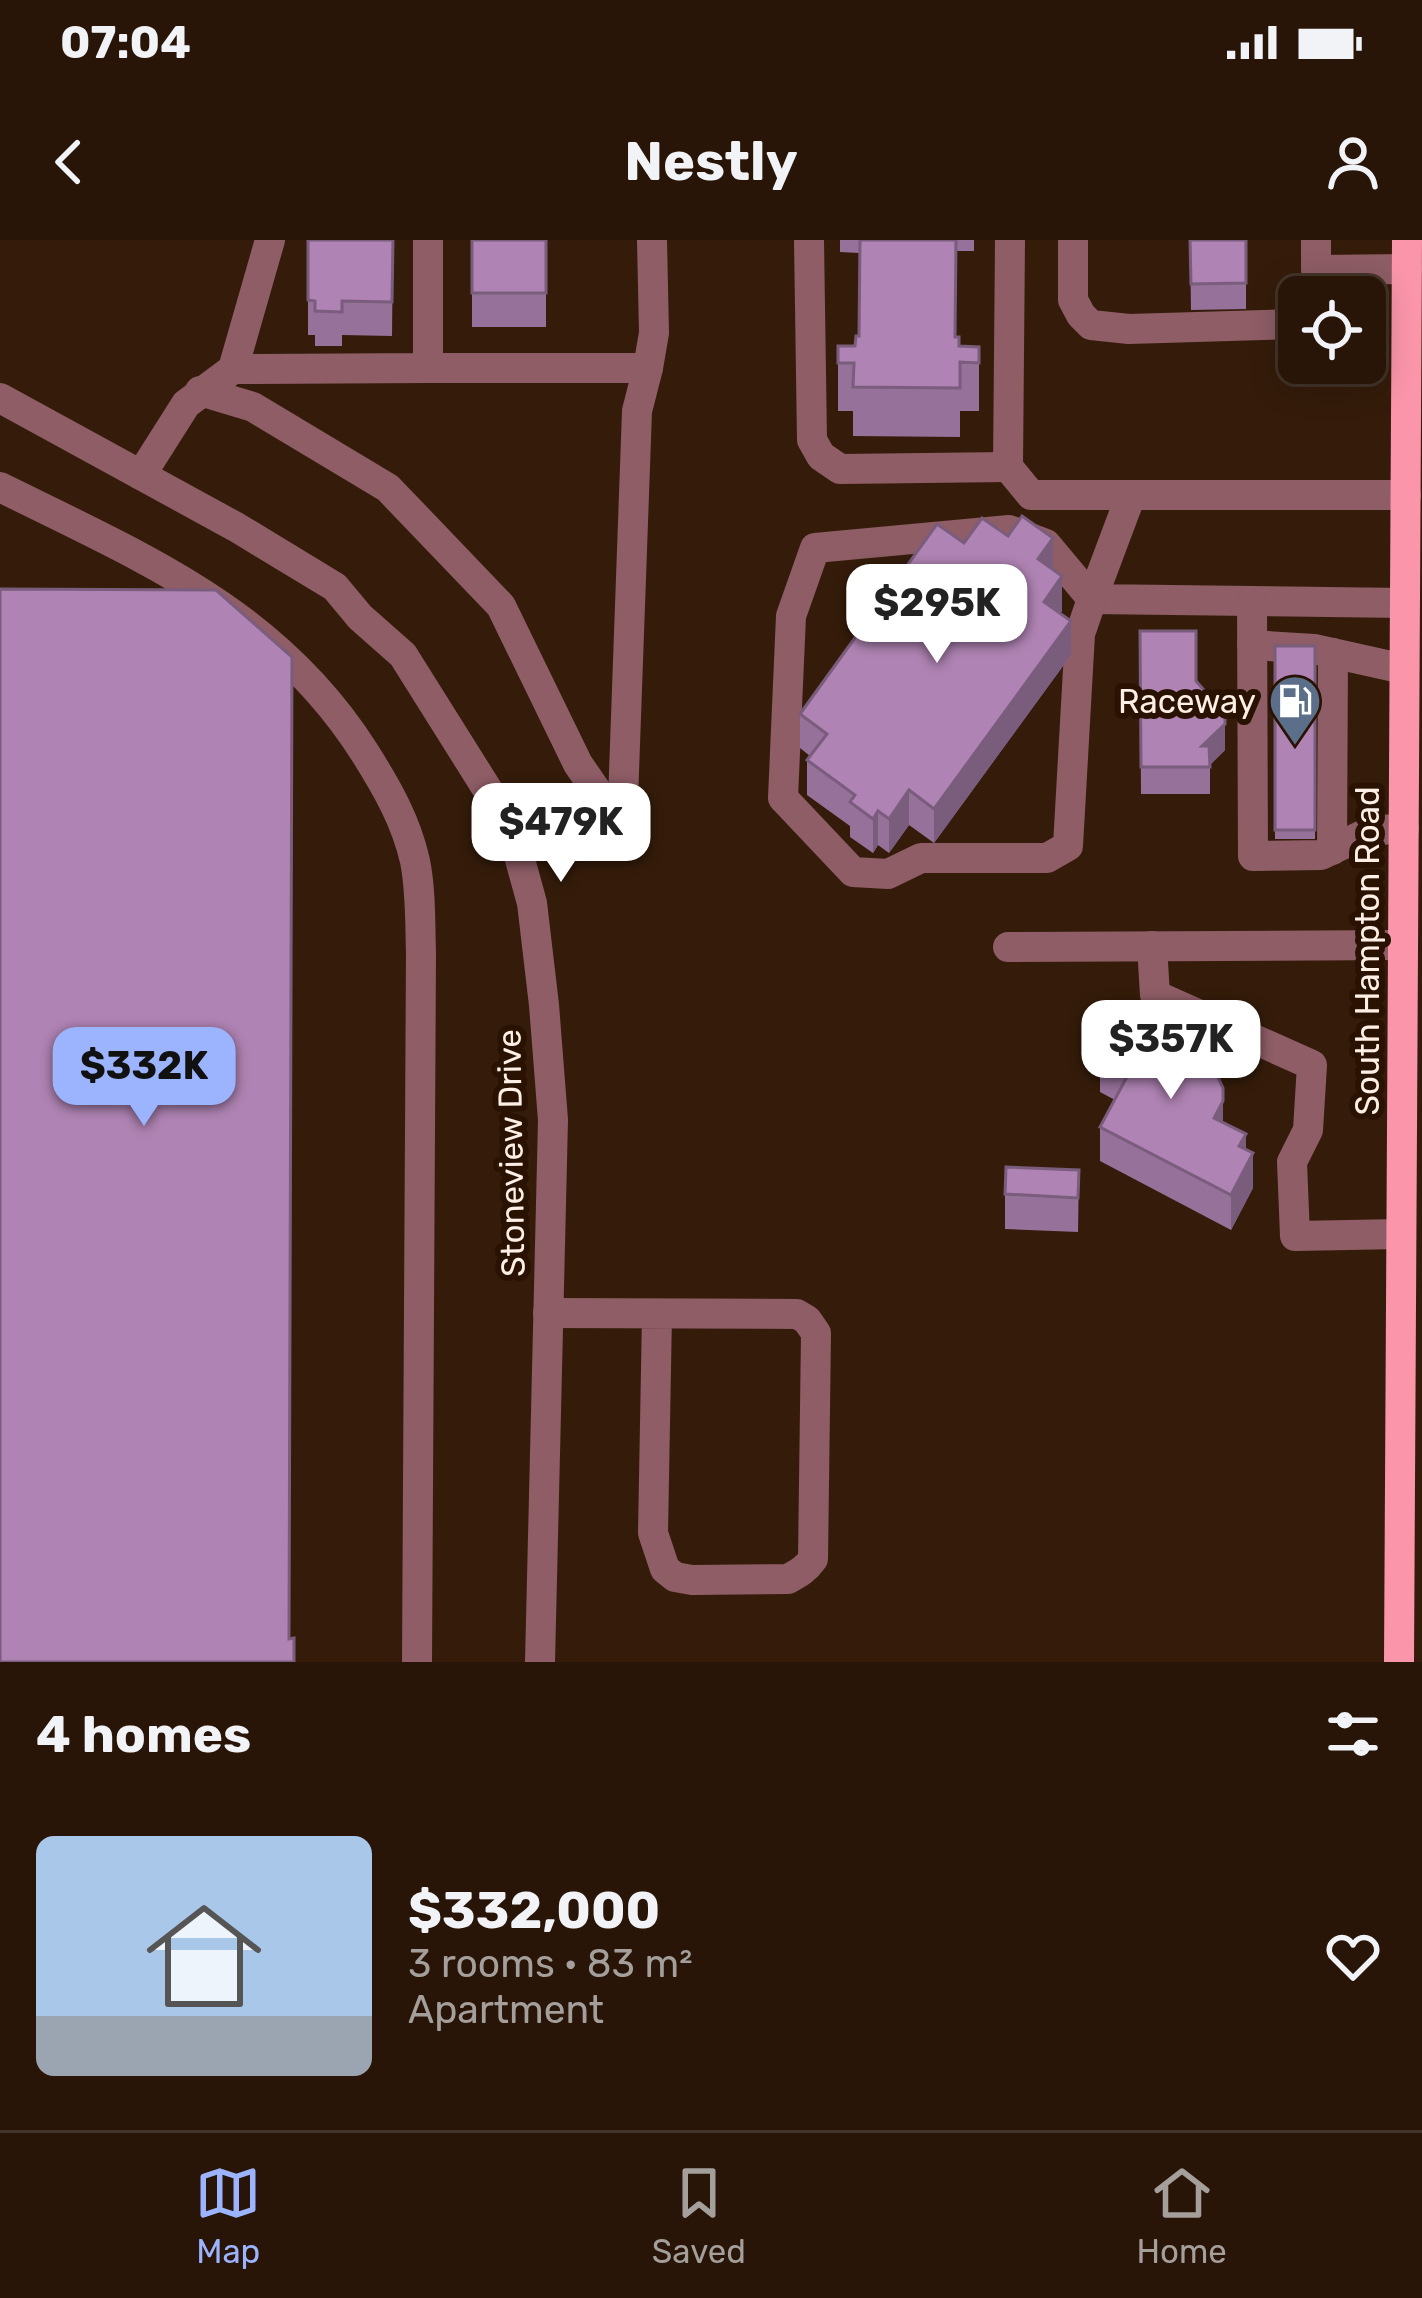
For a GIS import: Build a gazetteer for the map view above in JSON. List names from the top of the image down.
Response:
{
  "streets": {
    "main road": ["South Hampton Road"],
    "street": ["Stoneview Drive"]
  },
  "places": {
    "fuel station": ["Raceway"]
  },
  "page": {
    "status": "07:04",
    "header": "Nestly",
    "price": [
      "$295K",
      "$479K",
      "$357K",
      "$332K"
    ],
    "heading": "4 homes",
    "list": [
      {
        "name": "$332,000",
        "note": "3 rooms · 83 m² · Apartment"
      }
    ],
    "tabs": ["Map", "Saved", "Home"]
  }
}
